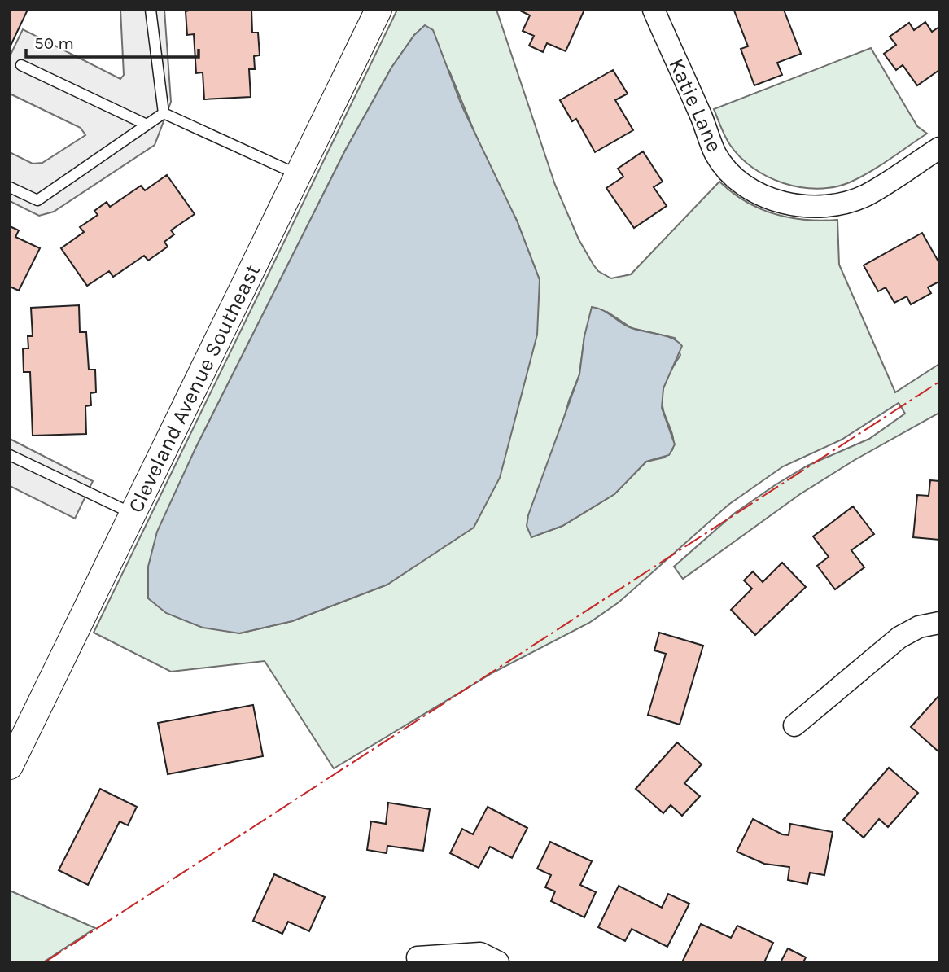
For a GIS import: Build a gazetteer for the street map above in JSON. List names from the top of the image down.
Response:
{
  "streets": {
    "street": ["Katie Lane", "Cleveland Avenue Southeast"]
  },
  "scale_bar": "50 m"
}
